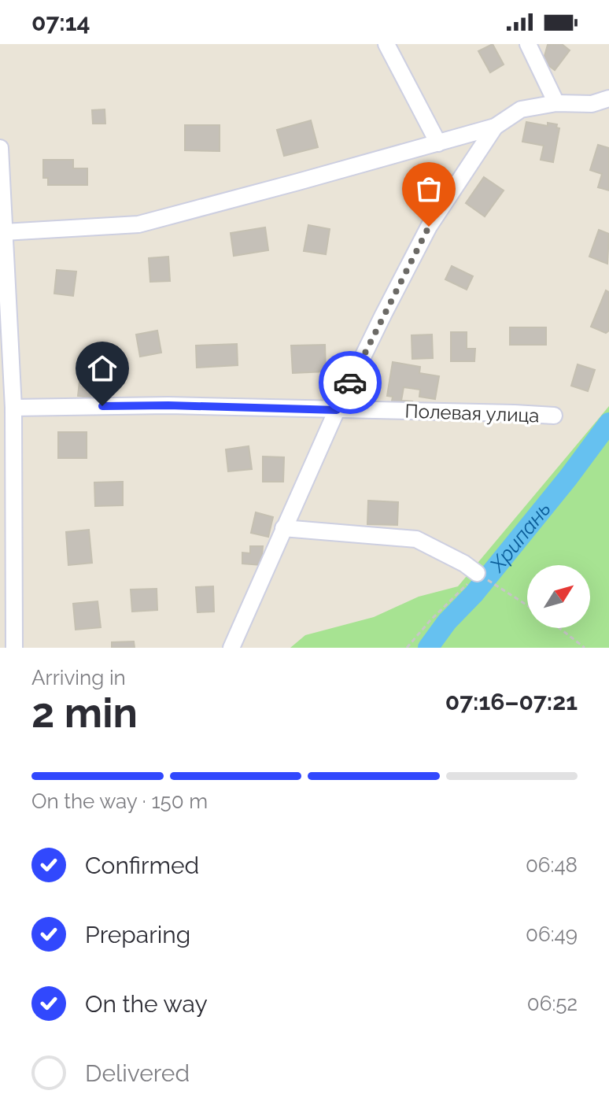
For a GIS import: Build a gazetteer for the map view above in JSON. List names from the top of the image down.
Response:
{
  "streets": {
    "street": ["Полевая улица"]
  },
  "water": ["Хрипань"],
  "north": "top right",
  "page": {
    "status": "07:14",
    "heading": ["2 min", "Arriving in", "07:16–07:21"],
    "bar": "On the way · 150 m",
    "list": [
      ["Confirmed", "06:48"],
      ["Preparing", "06:49"],
      ["On the way", "06:52"],
      "Delivered"
    ]
  }
}
